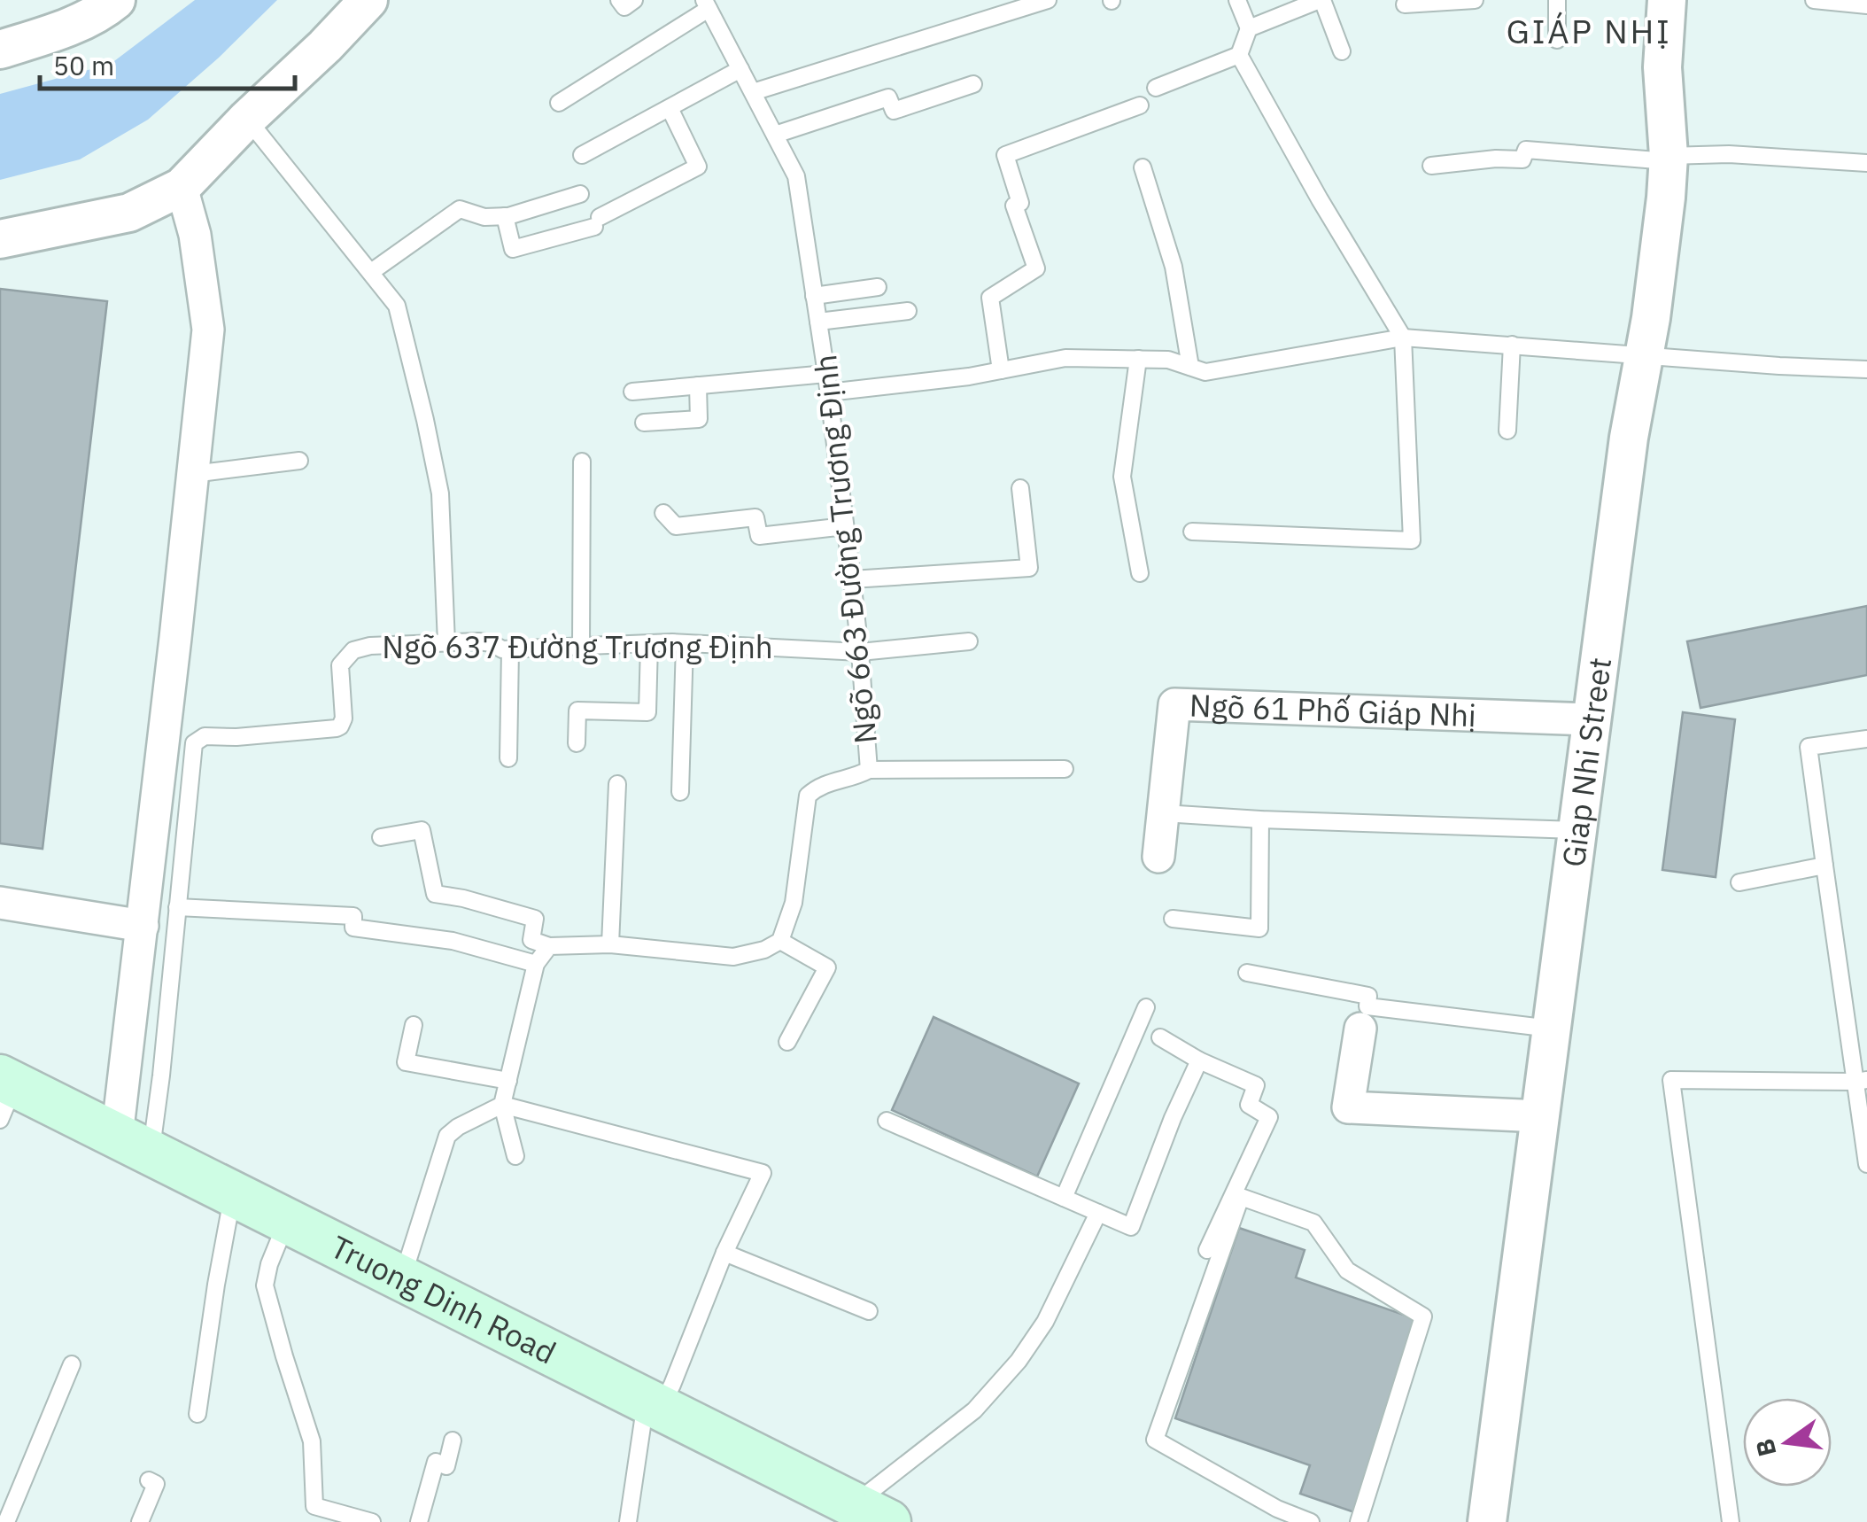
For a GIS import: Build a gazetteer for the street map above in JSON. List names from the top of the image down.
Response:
{
  "streets": {
    "main road": ["Truong Dinh Road"],
    "street": ["Ngõ 61 Phố Giáp Nhị", "Giap Nhi Street"],
    "lane": ["Ngõ 663 Đường Trương Định", "Ngõ 637 Đường Trương Định"]
  },
  "crossings": [
    ["Ngõ 663 Đường Trương Định", "Ngõ 637 Đường Trương Định"],
    ["Ngõ 637 Đường Trương Định", "Truong Dinh Road"],
    ["Ngõ 61 Phố Giáp Nhị", "Giap Nhi Street"]
  ],
  "districts": ["GIÁP NHỊ"],
  "scale_bar": "50 m",
  "north": "left"
}
